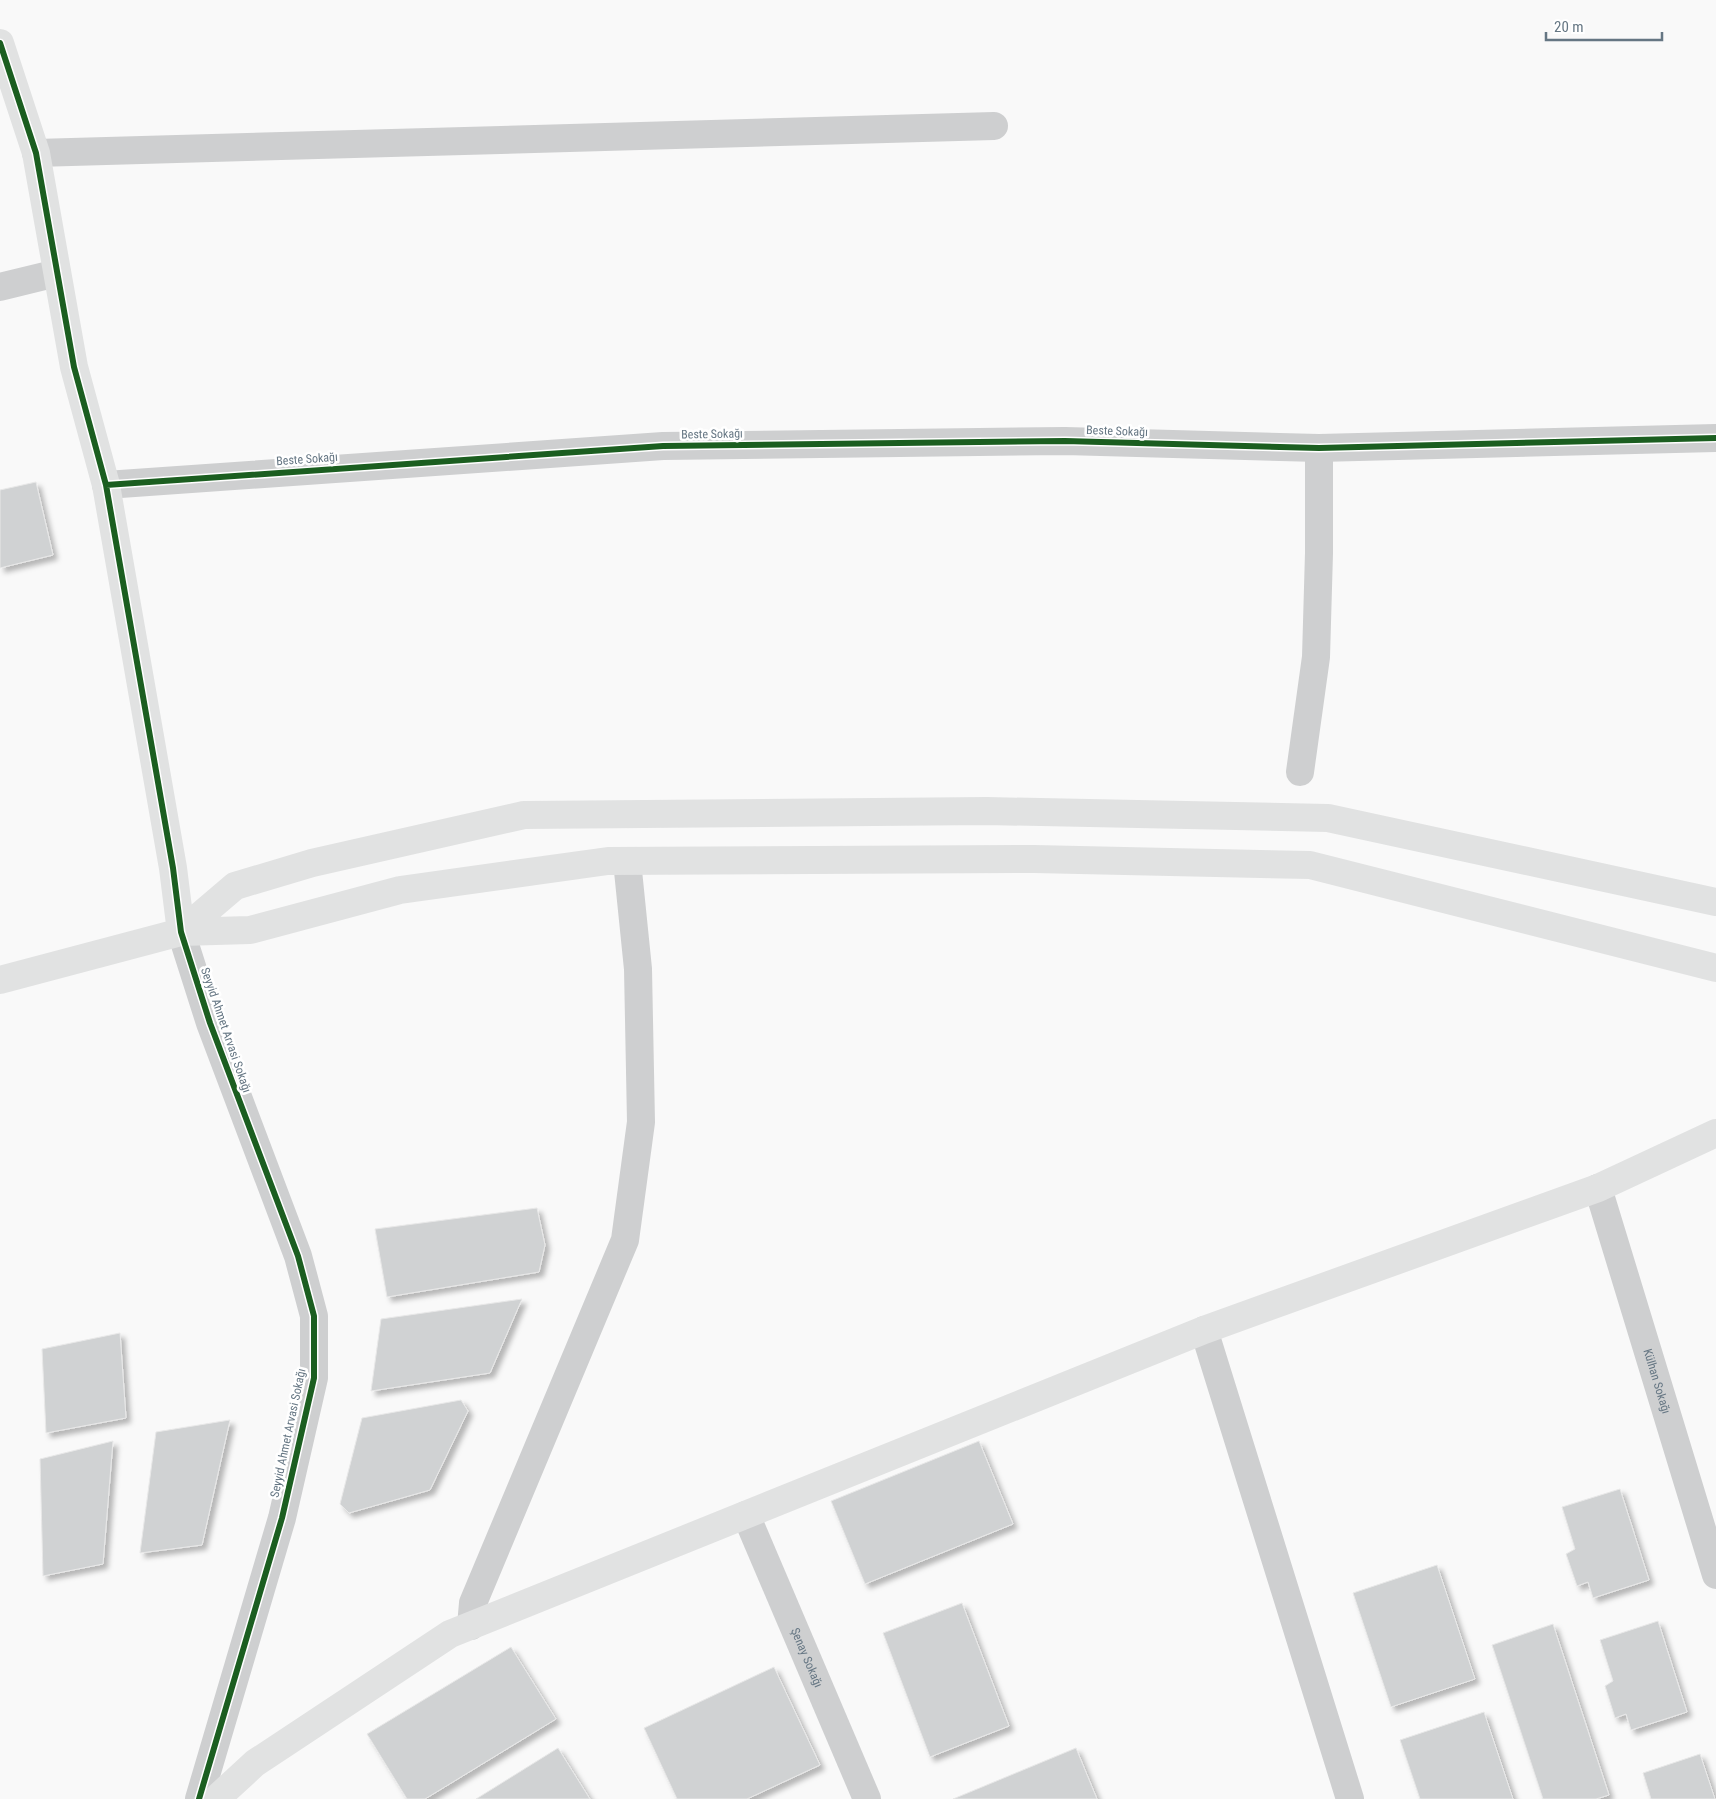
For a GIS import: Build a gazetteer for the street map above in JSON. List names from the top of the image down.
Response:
{
  "streets": {
    "street": [
      "Beste Sokağı",
      "Seyyid Ahmet Arvasi Sokağı",
      "Külhan Sokağı",
      "Şenay Sokağı"
    ]
  },
  "scale_bar": "20 m"
}
